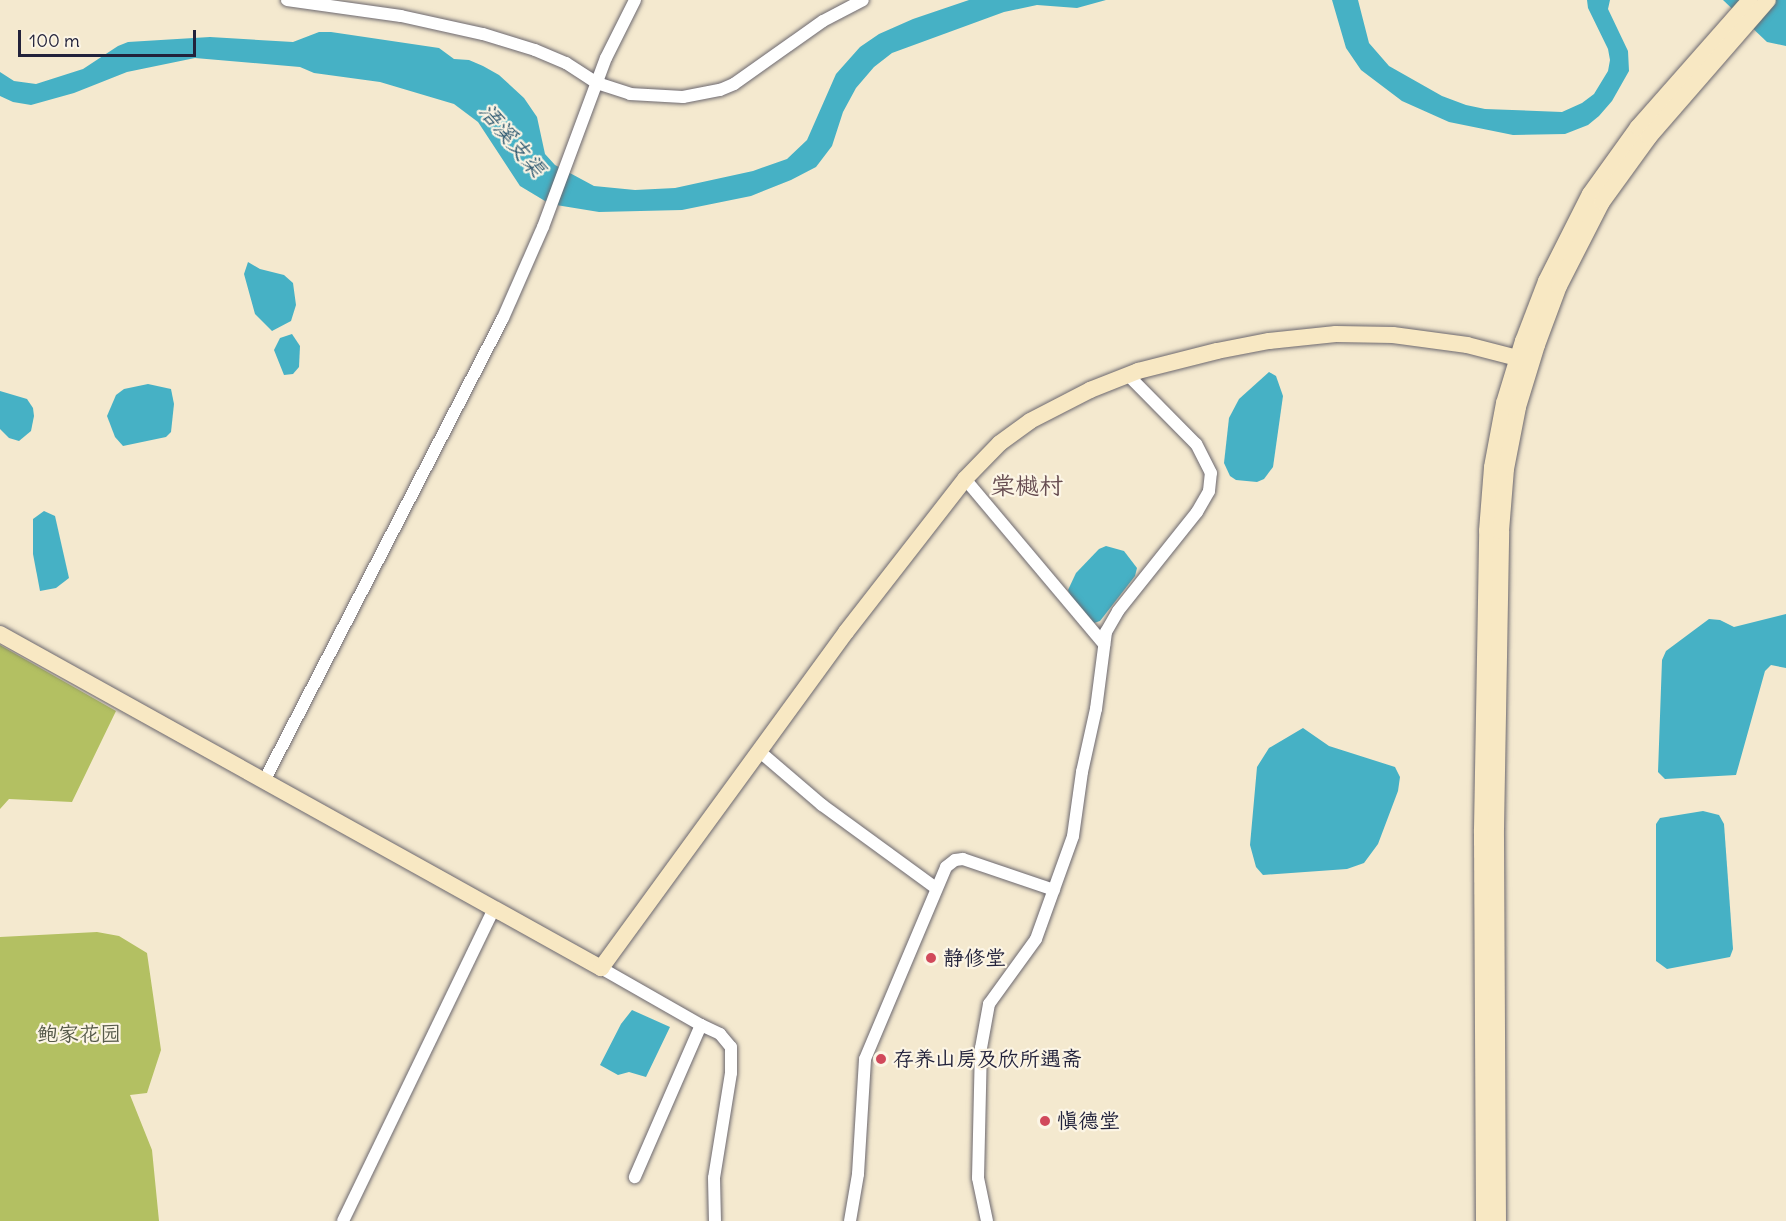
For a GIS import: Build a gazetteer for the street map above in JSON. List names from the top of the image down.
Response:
{
  "districts": ["棠樾村"],
  "water": ["浯溪支渠"],
  "parks": ["鲍家花园"],
  "places": ["静修堂", "存养山房及欣所遇斋", "慎德堂"],
  "scale_bar": "100 m"
}
